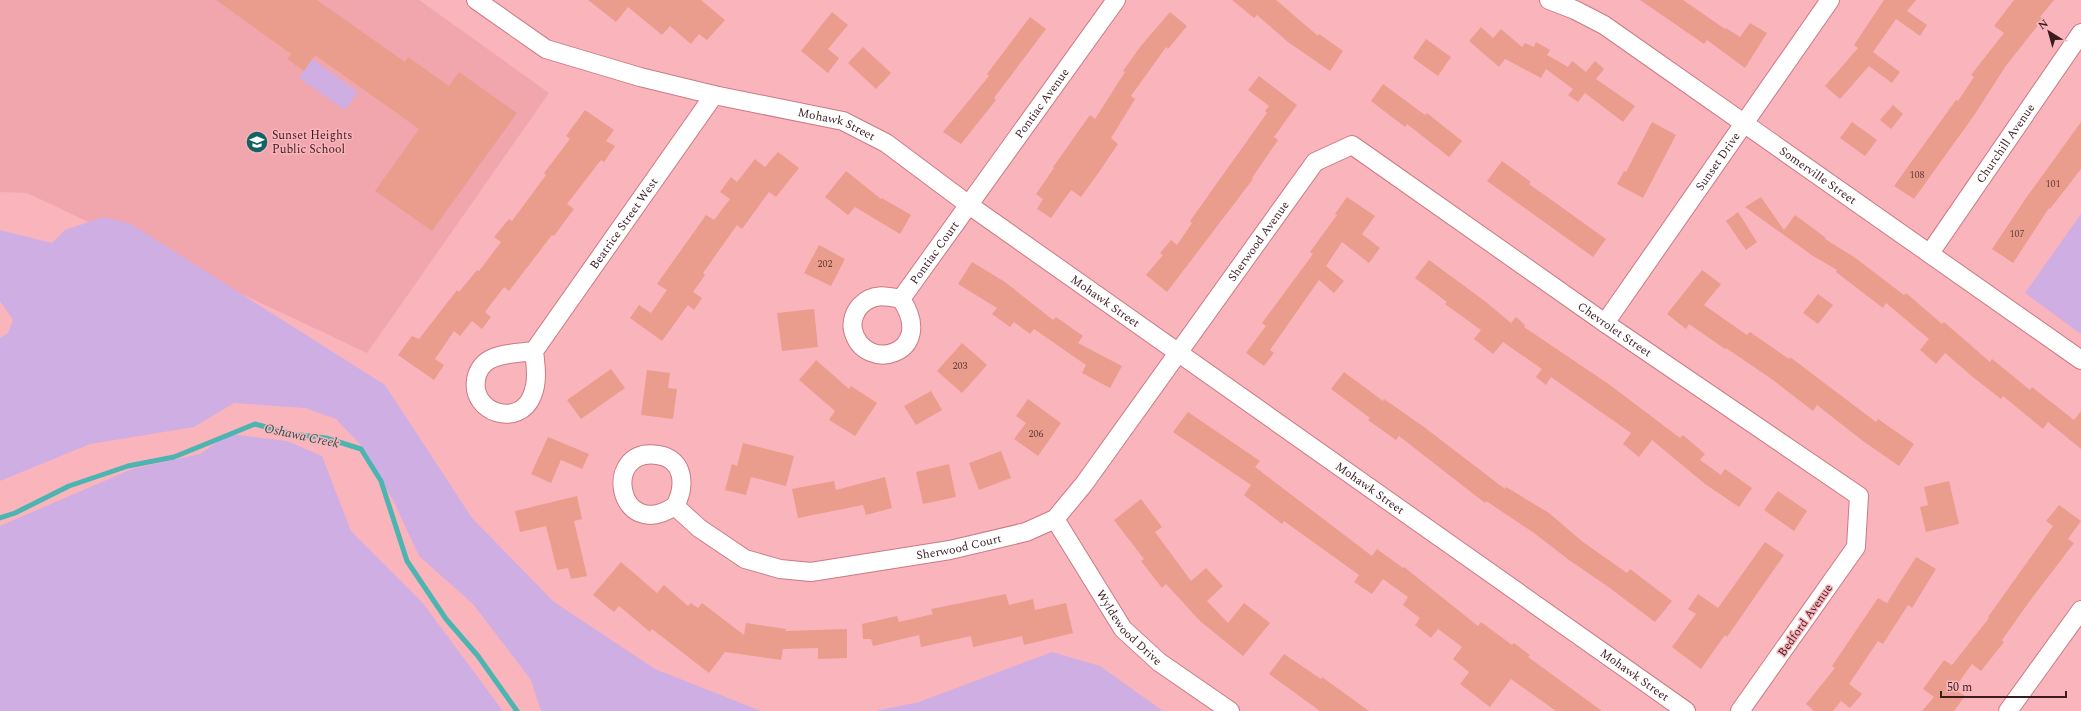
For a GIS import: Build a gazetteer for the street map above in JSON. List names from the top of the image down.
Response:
{
  "streets": {
    "street": [
      "Pontiac Avenue",
      "Mohawk Street",
      "Churchill Avenue",
      "Sunset Drive",
      "Somerville Street",
      "Beatrice Street West",
      "Sherwood Avenue",
      "Pontiac Court",
      "Chevrolet Street",
      "Sherwood Court",
      "Bedford Avenue",
      "Wyldewood Drive"
    ]
  },
  "crossings": [
    ["Pontiac Avenue", "Mohawk Street"],
    ["Pontiac Avenue", "Pontiac Court"],
    ["Mohawk Street", "Beatrice Street West"],
    ["Mohawk Street", "Sherwood Avenue"],
    ["Mohawk Street", "Pontiac Court"],
    ["Mohawk Street", "Sherwood Court"],
    ["Churchill Avenue", "Somerville Street"],
    ["Sunset Drive", "Somerville Street"],
    ["Sunset Drive", "Chevrolet Street"],
    ["Sherwood Avenue", "Chevrolet Street"],
    ["Sherwood Avenue", "Sherwood Court"],
    ["Chevrolet Street", "Bedford Avenue"],
    ["Sherwood Court", "Wyldewood Drive"]
  ],
  "water": ["Oshawa Creek"],
  "places": {
    "school or university": ["Sunset Heights Public School"]
  },
  "house_numbers": [
    "108",
    "101",
    "107",
    "202",
    "203",
    "206"
  ],
  "scale_bar": "50 m",
  "north": "top left"
}
